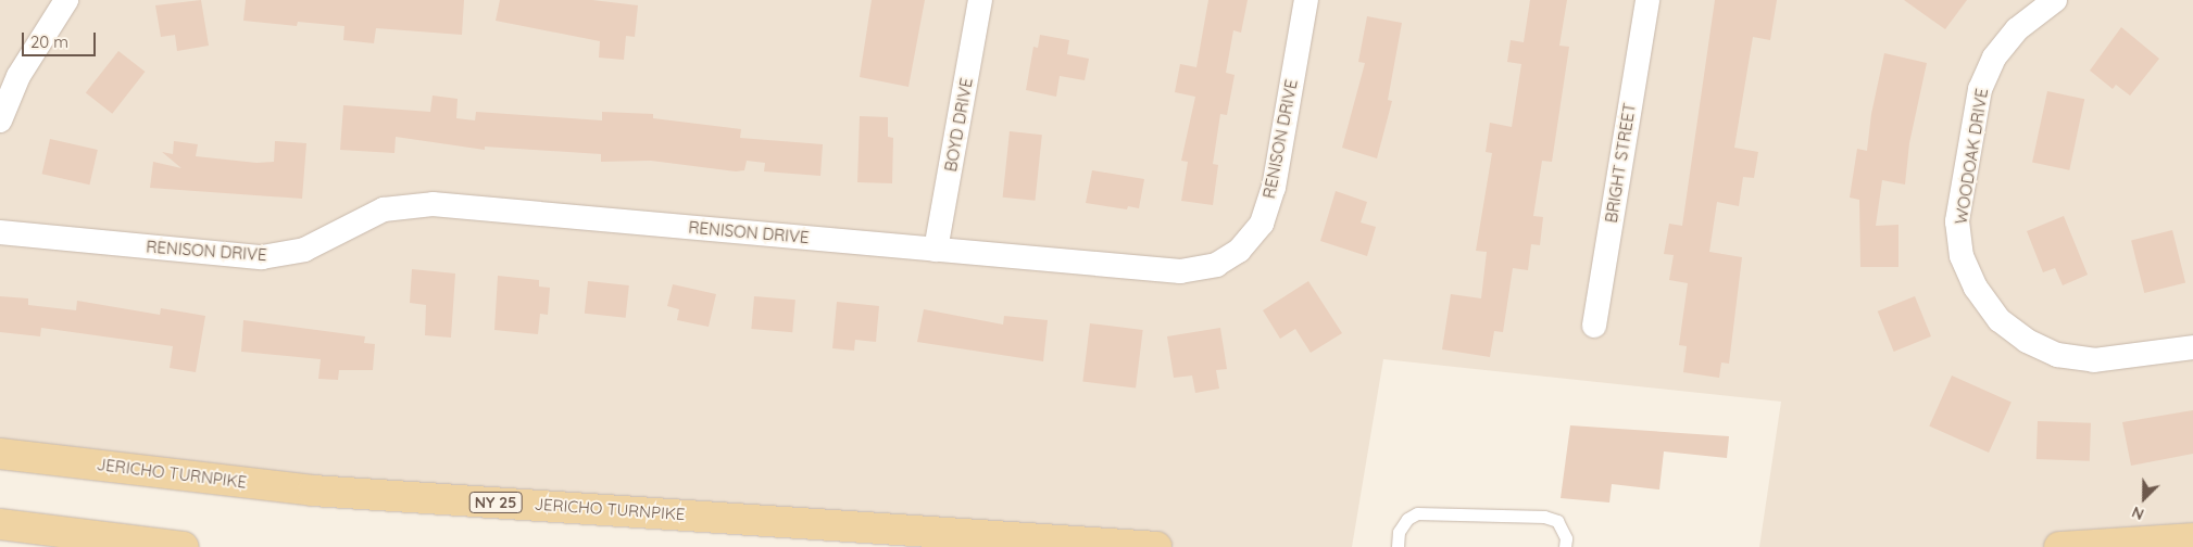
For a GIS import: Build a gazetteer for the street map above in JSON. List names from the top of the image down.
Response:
{
  "streets": {
    "main road": ["JERICHO TURNPIKE", "NY 25"],
    "street": [
      "BOYD DRIVE",
      "RENISON DRIVE",
      "WOODOAK DRIVE",
      "BRIGHT STREET"
    ]
  },
  "crossings": [
    ["BOYD DRIVE", "RENISON DRIVE"]
  ],
  "scale_bar": "20 m",
  "north": "bottom left"
}
